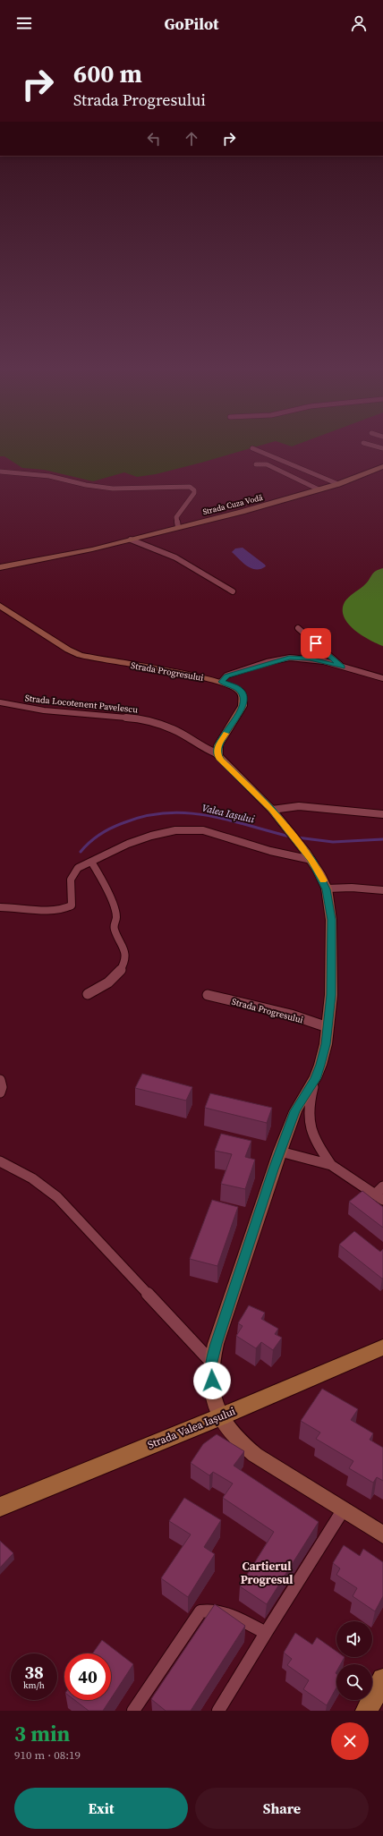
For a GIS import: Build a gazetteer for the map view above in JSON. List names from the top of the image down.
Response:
{
  "streets": {
    "main road": ["Strada Valea Iașului"],
    "street": ["Strada Cuza Vodă", "Strada Progresului", "Strada Locotenent Pavelescu"]
  },
  "crossings": [
    ["Strada Progresului", "Strada Locotenent Pavelescu"]
  ],
  "districts": ["Cartierul Progresul"],
  "water": ["Valea Iașului"],
  "page": {
    "header": "GoPilot",
    "turn": ["600 m", "Strada Progresului"],
    "speed": "38 km/h",
    "limit": "40",
    "heading": ["3 min", "910 m · 08:19"],
    "buttons": ["Exit", "Share"]
  }
}
